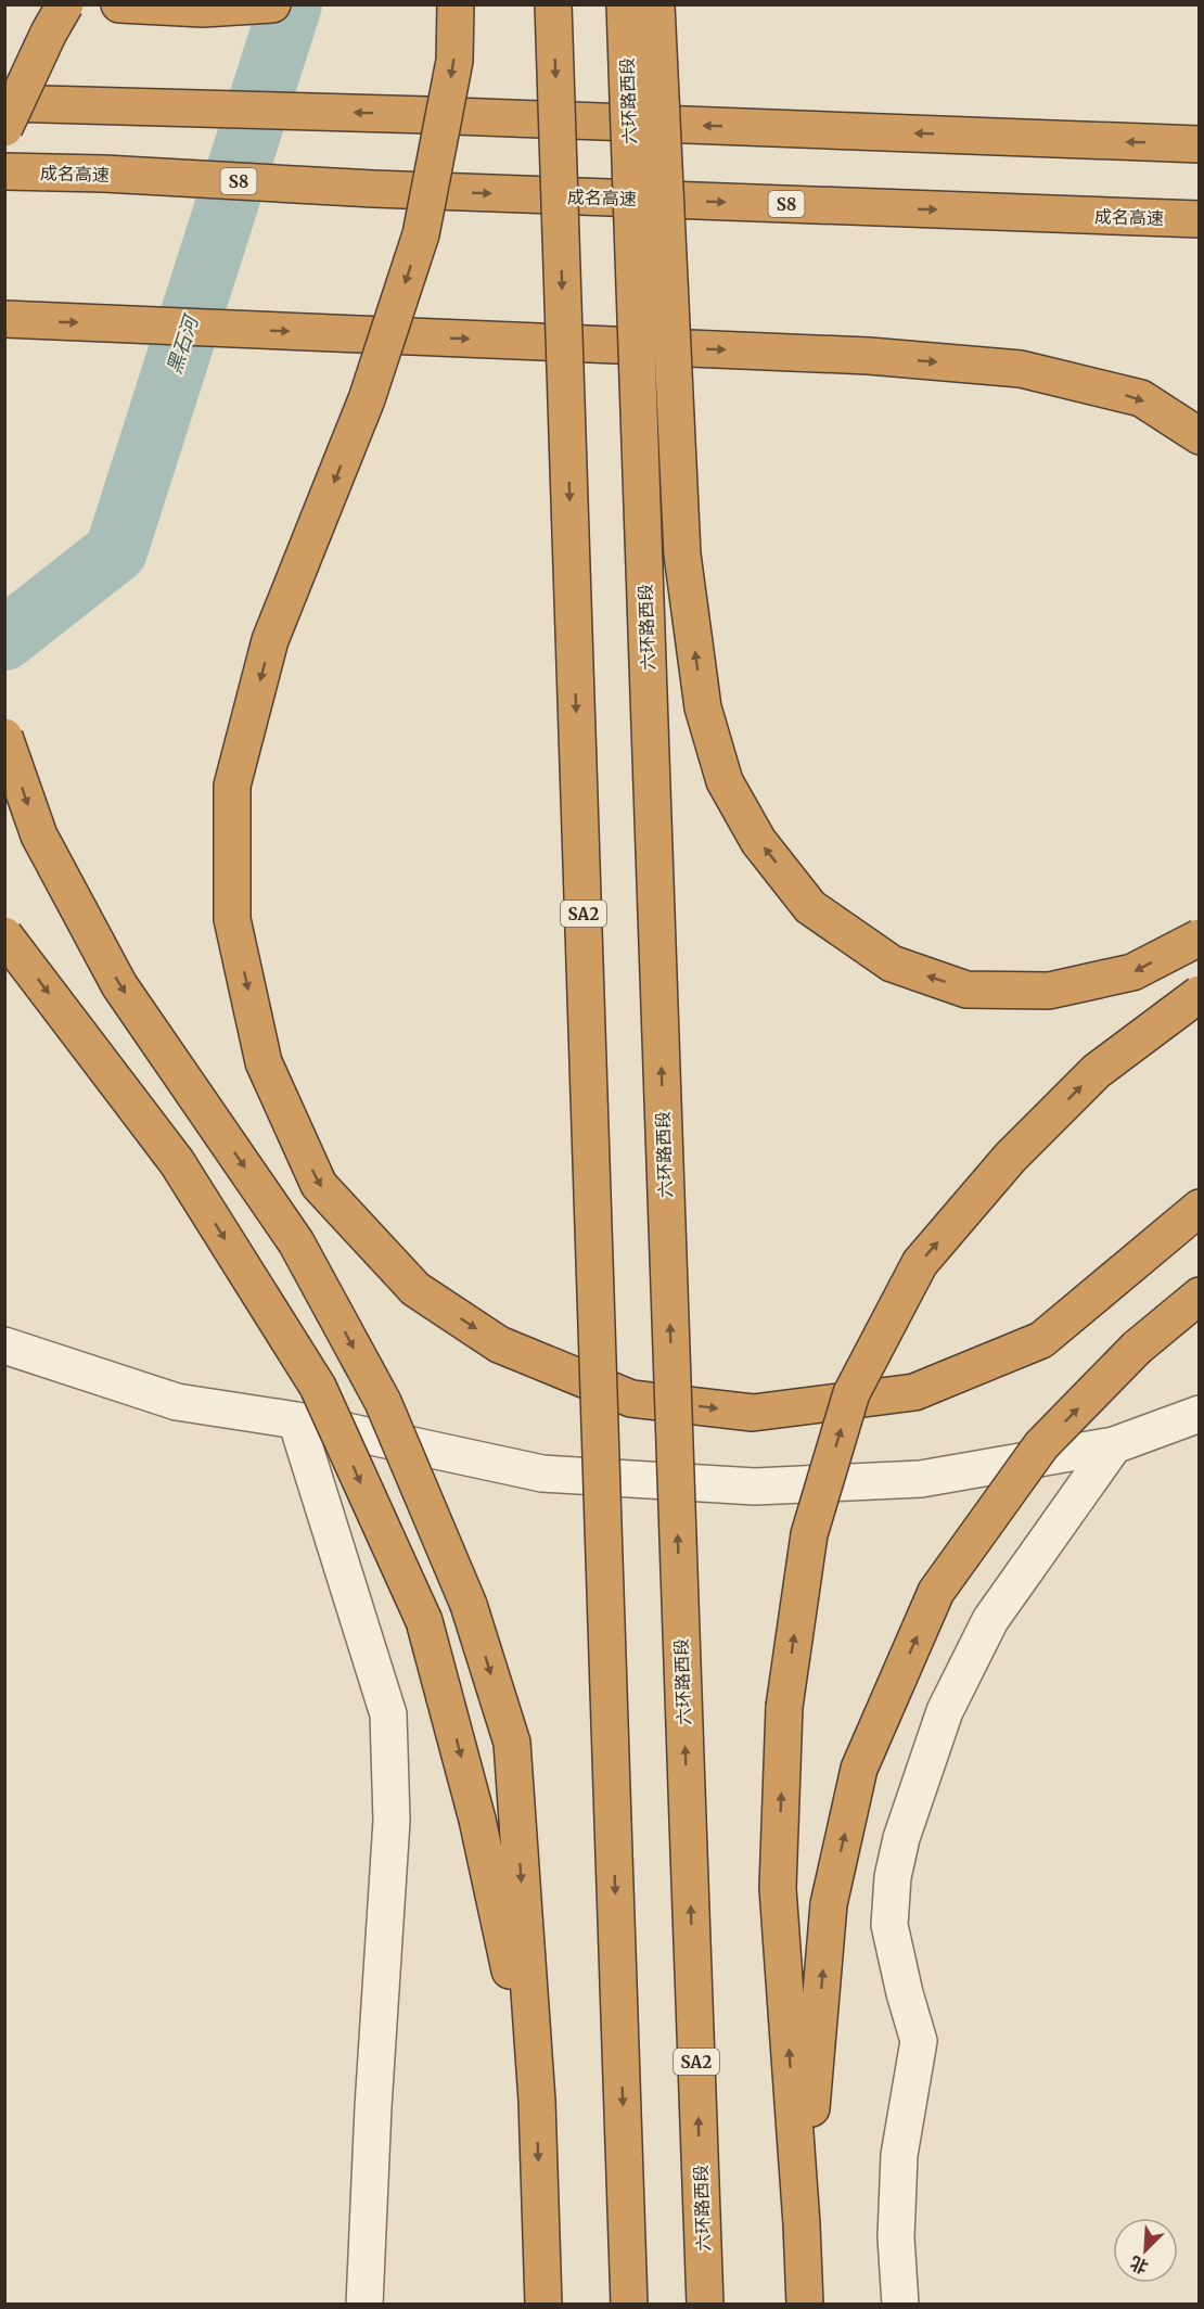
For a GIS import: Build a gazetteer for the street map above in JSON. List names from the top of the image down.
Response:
{
  "streets": {
    "highway": [
      "六环路西段",
      "成名高速",
      "S8",
      "SA2"
    ]
  },
  "water": ["黑石河"],
  "north": "bottom left"
}
